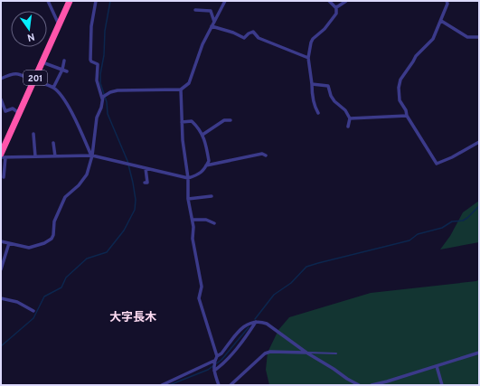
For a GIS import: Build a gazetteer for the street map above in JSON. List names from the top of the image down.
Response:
{
  "streets": {
    "highway": ["201"]
  },
  "districts": ["大字長木"],
  "north": "bottom"
}
